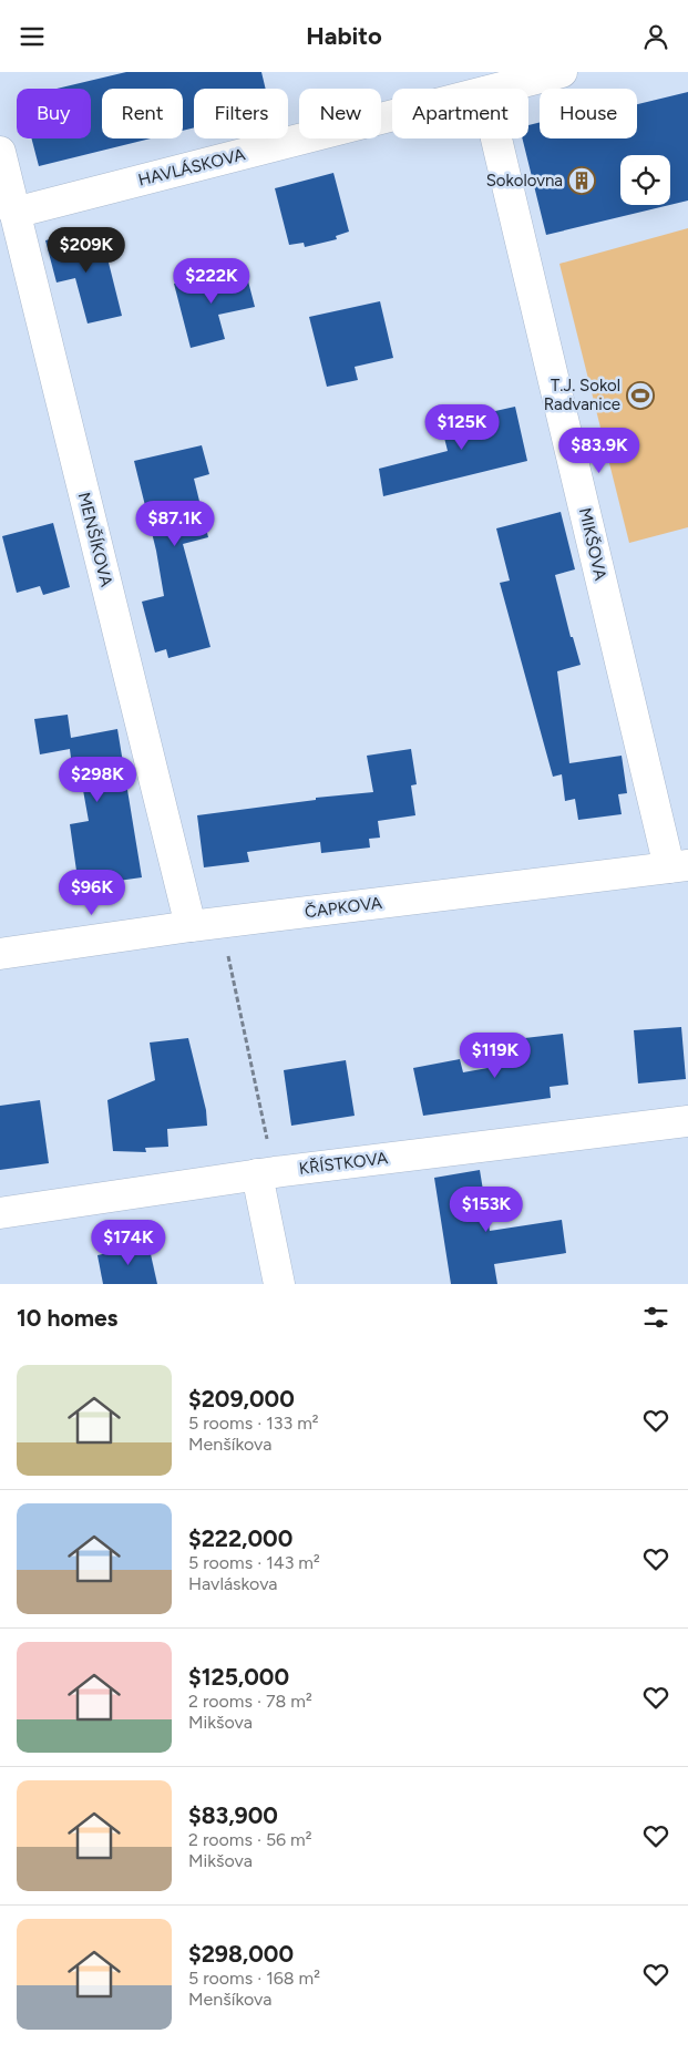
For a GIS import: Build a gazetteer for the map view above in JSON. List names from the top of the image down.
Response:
{
  "streets": {
    "street": [
      "HAVLÁSKOVA",
      "MENŠÍKOVA",
      "MIKŠOVA",
      "ČAPKOVA",
      "KŘÍSTKOVA"
    ]
  },
  "crossings": [
    ["HAVLÁSKOVA", "MENŠÍKOVA"],
    ["MENŠÍKOVA", "ČAPKOVA"],
    ["MIKŠOVA", "ČAPKOVA"]
  ],
  "places": {
    "building": ["Sokolovna"],
    "sports": ["T.J. Sokol Radvanice"]
  },
  "page": {
    "header": "Habito",
    "chip": [
      "Buy",
      "Rent",
      "Filters",
      "New",
      "Apartment",
      "House"
    ],
    "price": [
      "$209K",
      "$222K",
      "$125K",
      "$83.9K",
      "$87.1K",
      "$298K",
      "$96K",
      "$119K",
      "$153K",
      "$174K"
    ],
    "heading": "10 homes",
    "list": [
      {
        "name": "$209,000",
        "note": "5 rooms · 133 m² · Menšíkova"
      },
      {
        "name": "$222,000",
        "note": "5 rooms · 143 m² · Havláskova"
      },
      {
        "name": "$125,000",
        "note": "2 rooms · 78 m² · Mikšova"
      },
      {
        "name": "$83,900",
        "note": "2 rooms · 56 m² · Mikšova"
      },
      {
        "name": "$298,000",
        "note": "5 rooms · 168 m² · Menšíkova"
      }
    ]
  }
}
